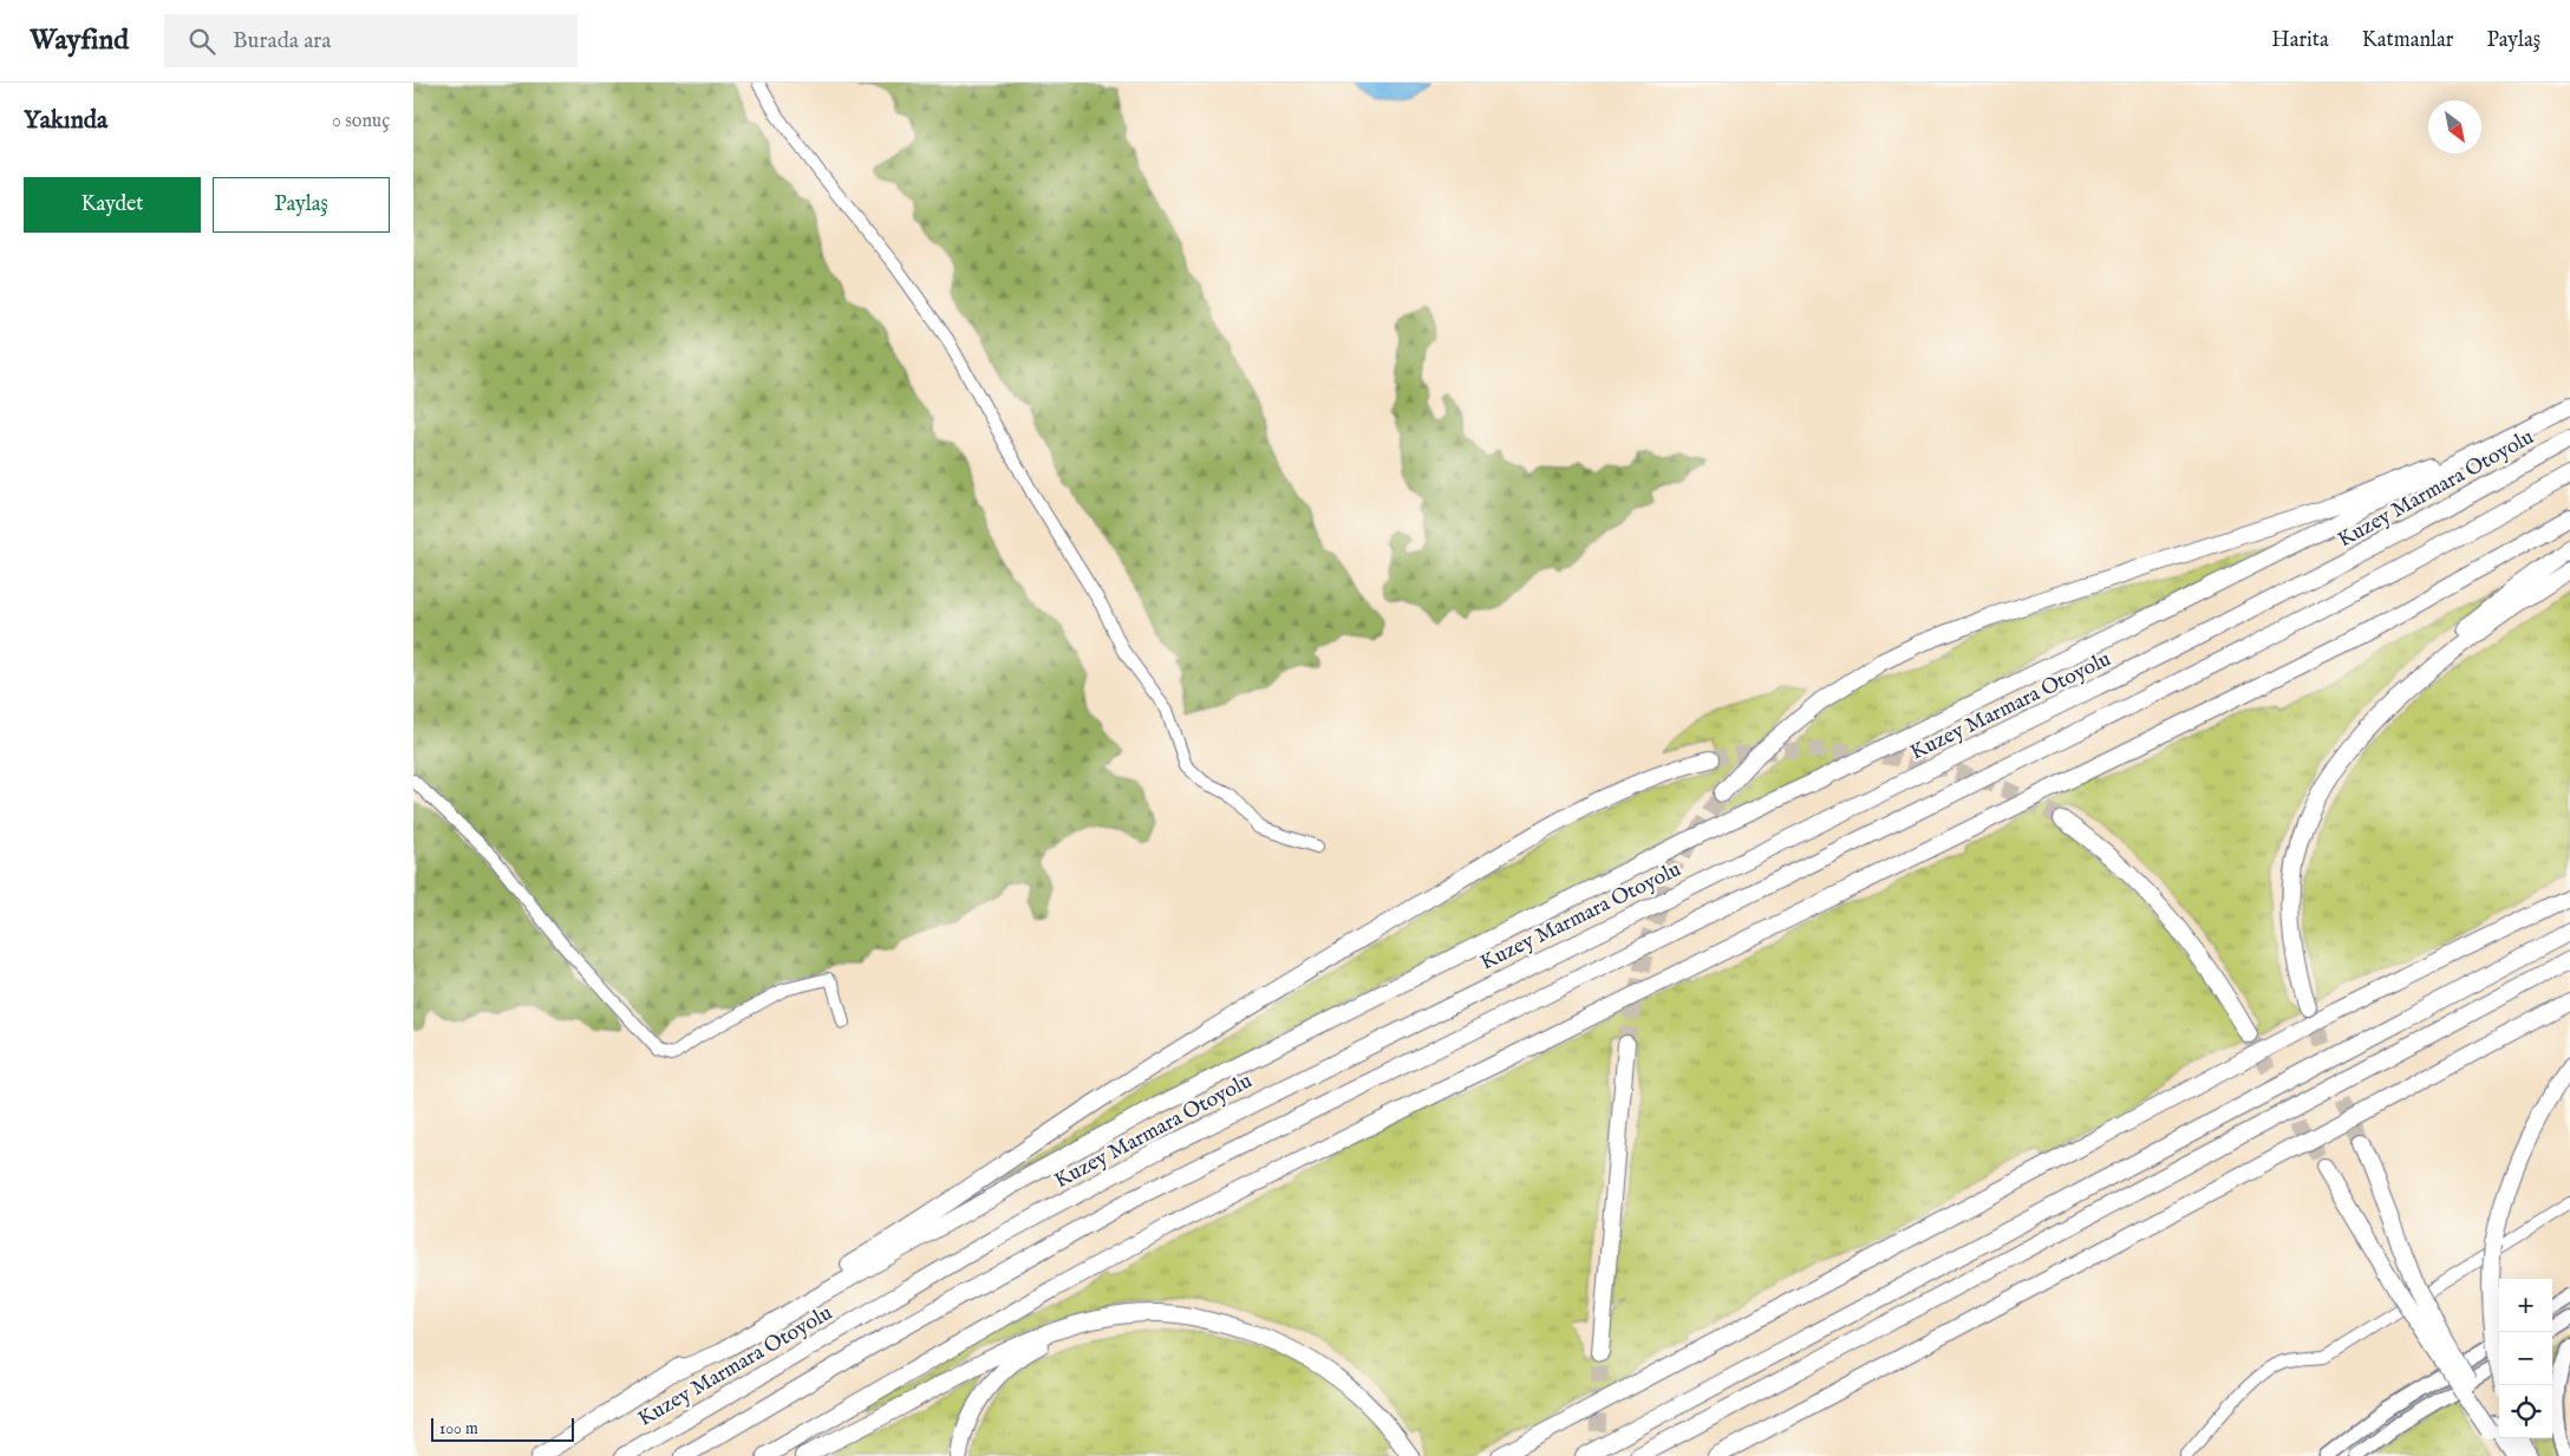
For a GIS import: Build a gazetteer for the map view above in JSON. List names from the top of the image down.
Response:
{
  "streets": {
    "highway": ["Kuzey Marmara Otoyolu"]
  },
  "scale_bar": "100 m",
  "north": "bottom right",
  "page": {
    "header": "Wayfind",
    "search": "Burada ara",
    "nav": ["Harita", "Katmanlar", "Paylaş"],
    "heading": ["Yakında", "0 sonuç"],
    "buttons": ["Kaydet", "Paylaş"],
    "map_buttons": ["+", "−"],
    "scale": "100 m"
  }
}
